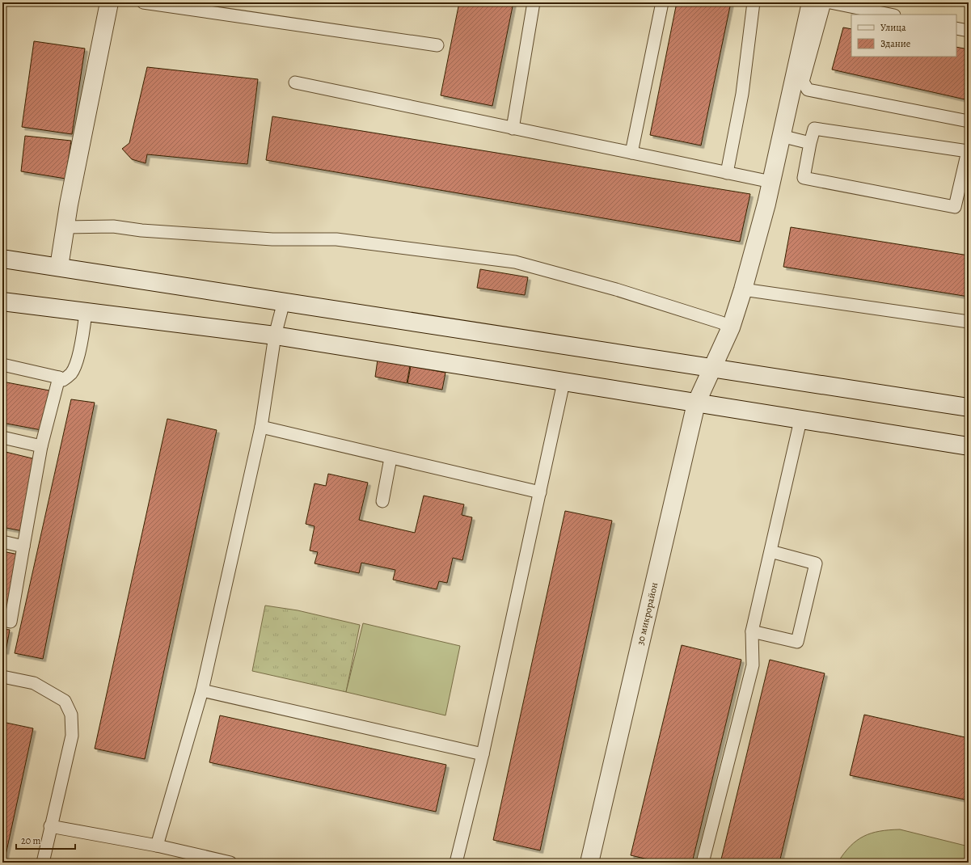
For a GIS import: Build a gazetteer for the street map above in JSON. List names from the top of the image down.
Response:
{
  "streets": {
    "main road": ["30 микрорайон"]
  },
  "legend": ["Улица", "Здание"],
  "scale_bar": "20 m"
}
